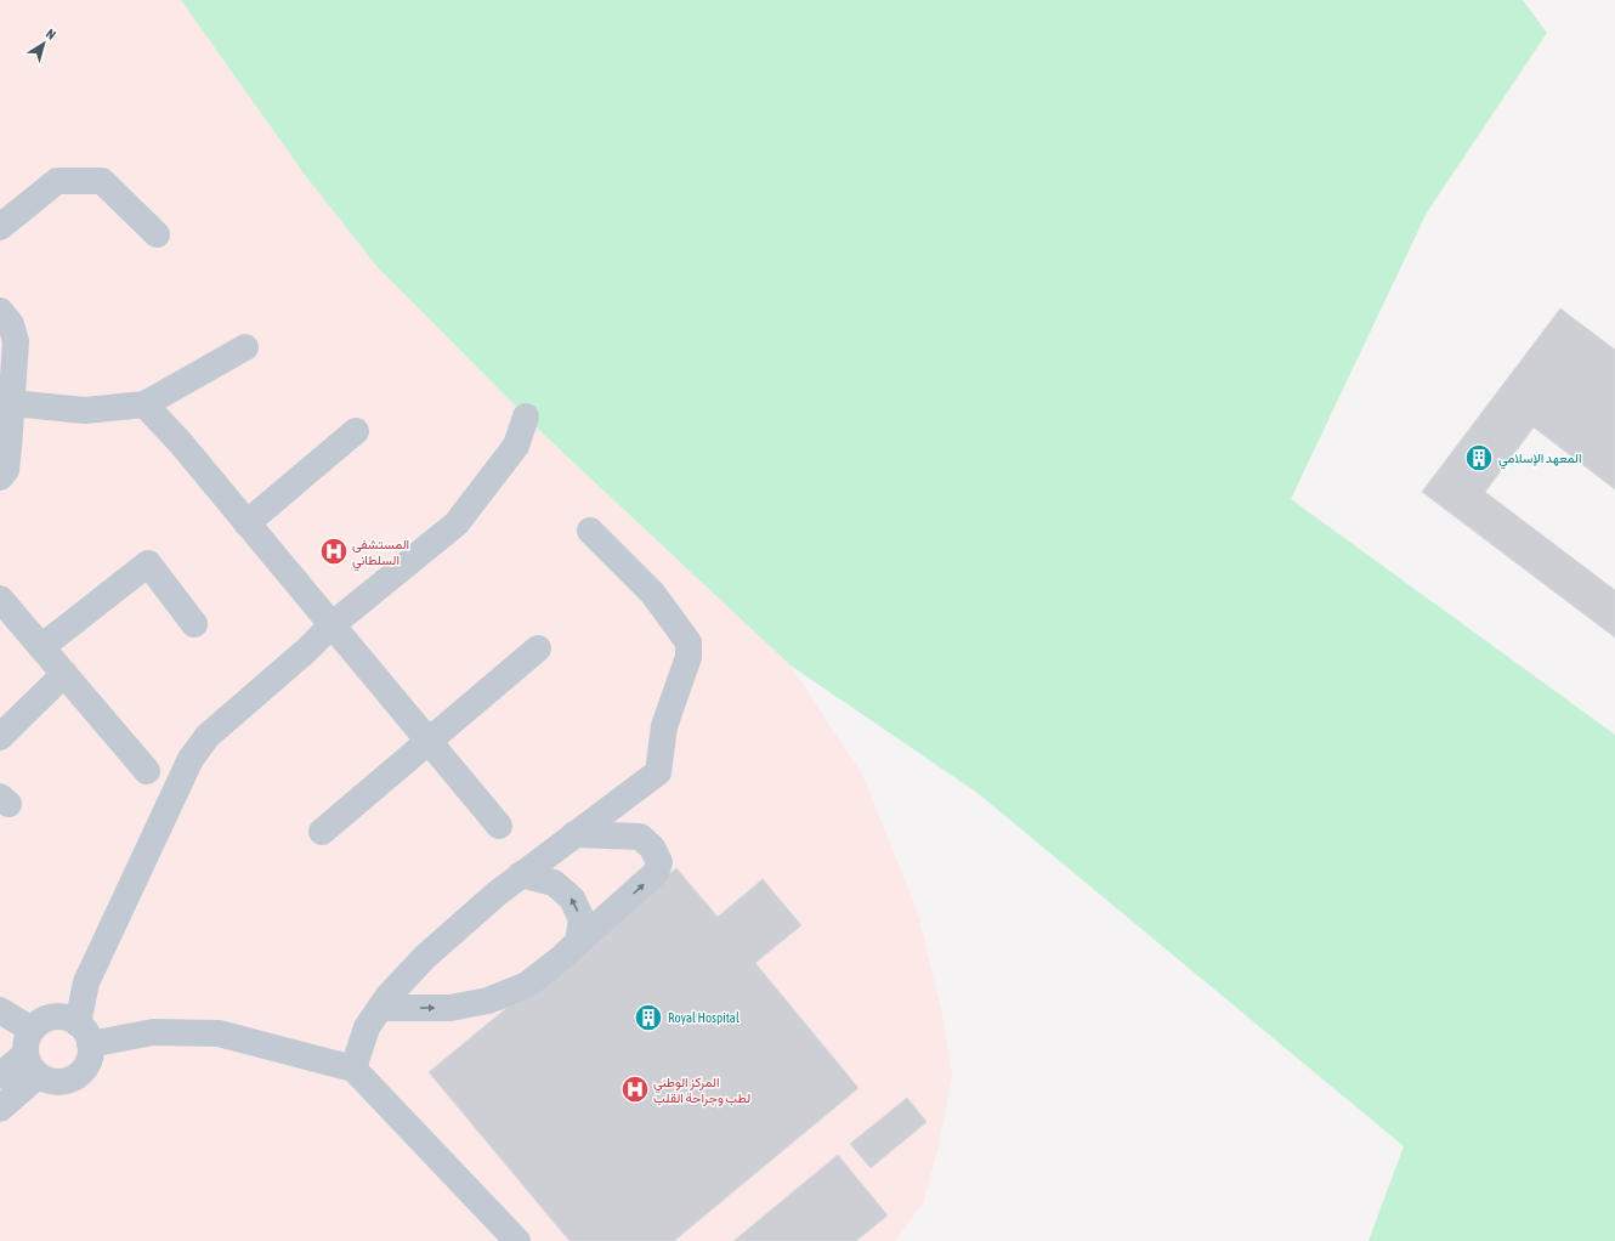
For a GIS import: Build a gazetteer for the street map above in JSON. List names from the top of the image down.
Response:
{
  "places": {
    "building": ["المعهد الإسلامي", "Royal Hospital"],
    "hospital": ["المستشفى السلطاني", "المركز الوطني لطب وجراحة القلب"]
  },
  "north": "top right"
}
